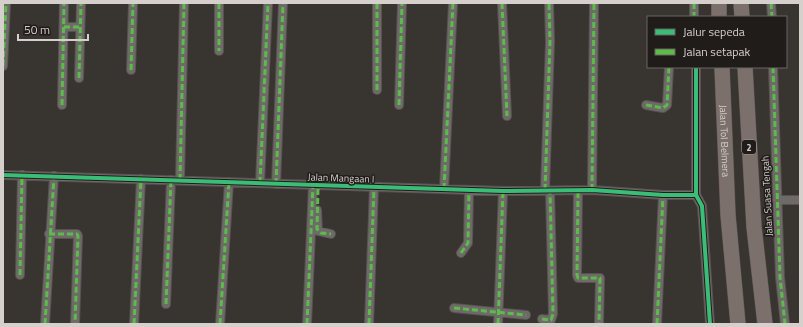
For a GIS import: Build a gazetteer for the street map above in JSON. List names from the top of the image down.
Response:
{
  "streets": {
    "highway": ["Jalan Tol Belmera", "2"],
    "street": ["Jalan Mangaan I", "Jalan Suasa Tengah"]
  },
  "legend": ["Jalur sepeda", "Jalan setapak"],
  "scale_bar": "50 m"
}
